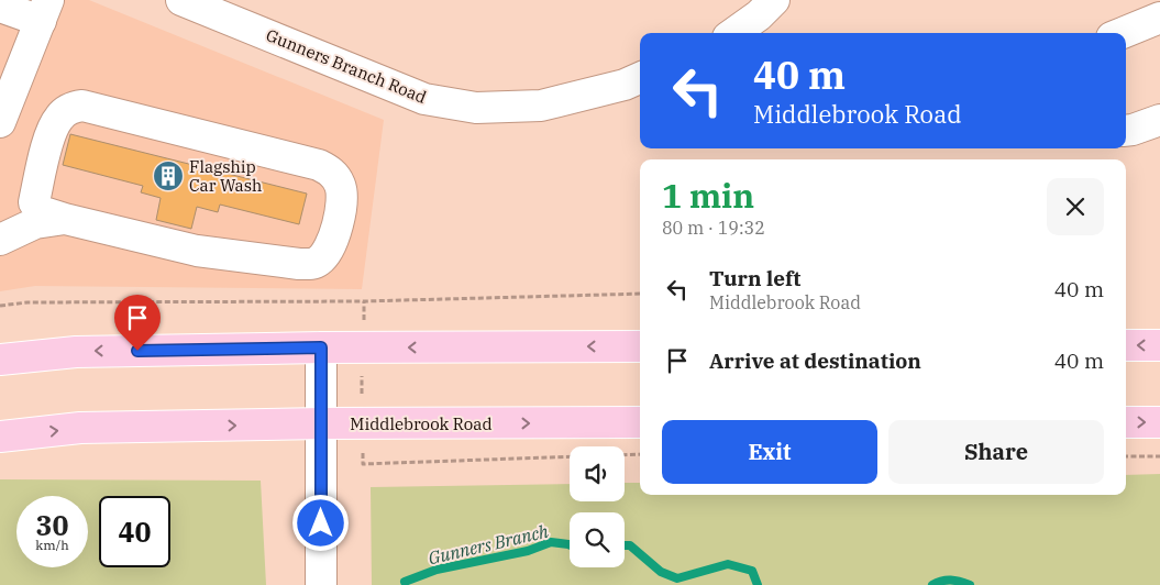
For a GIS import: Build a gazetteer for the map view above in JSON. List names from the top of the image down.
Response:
{
  "streets": {
    "main road": ["Middlebrook Road"],
    "street": ["Gunners Branch Road"]
  },
  "water": ["Gunners Branch"],
  "places": {
    "building": ["Flagship Car Wash"]
  },
  "page": {
    "turn": ["40 m", "Middlebrook Road"],
    "heading": ["1 min", "80 m · 19:32"],
    "list": [
      {
        "name": "Turn left",
        "note": "Middlebrook Road",
        "value": "40 m"
      },
      {
        "name": "Arrive at destination",
        "value": "40 m"
      }
    ],
    "buttons": ["Exit", "Share"],
    "speed": "30 km/h",
    "limit": "40"
  }
}
